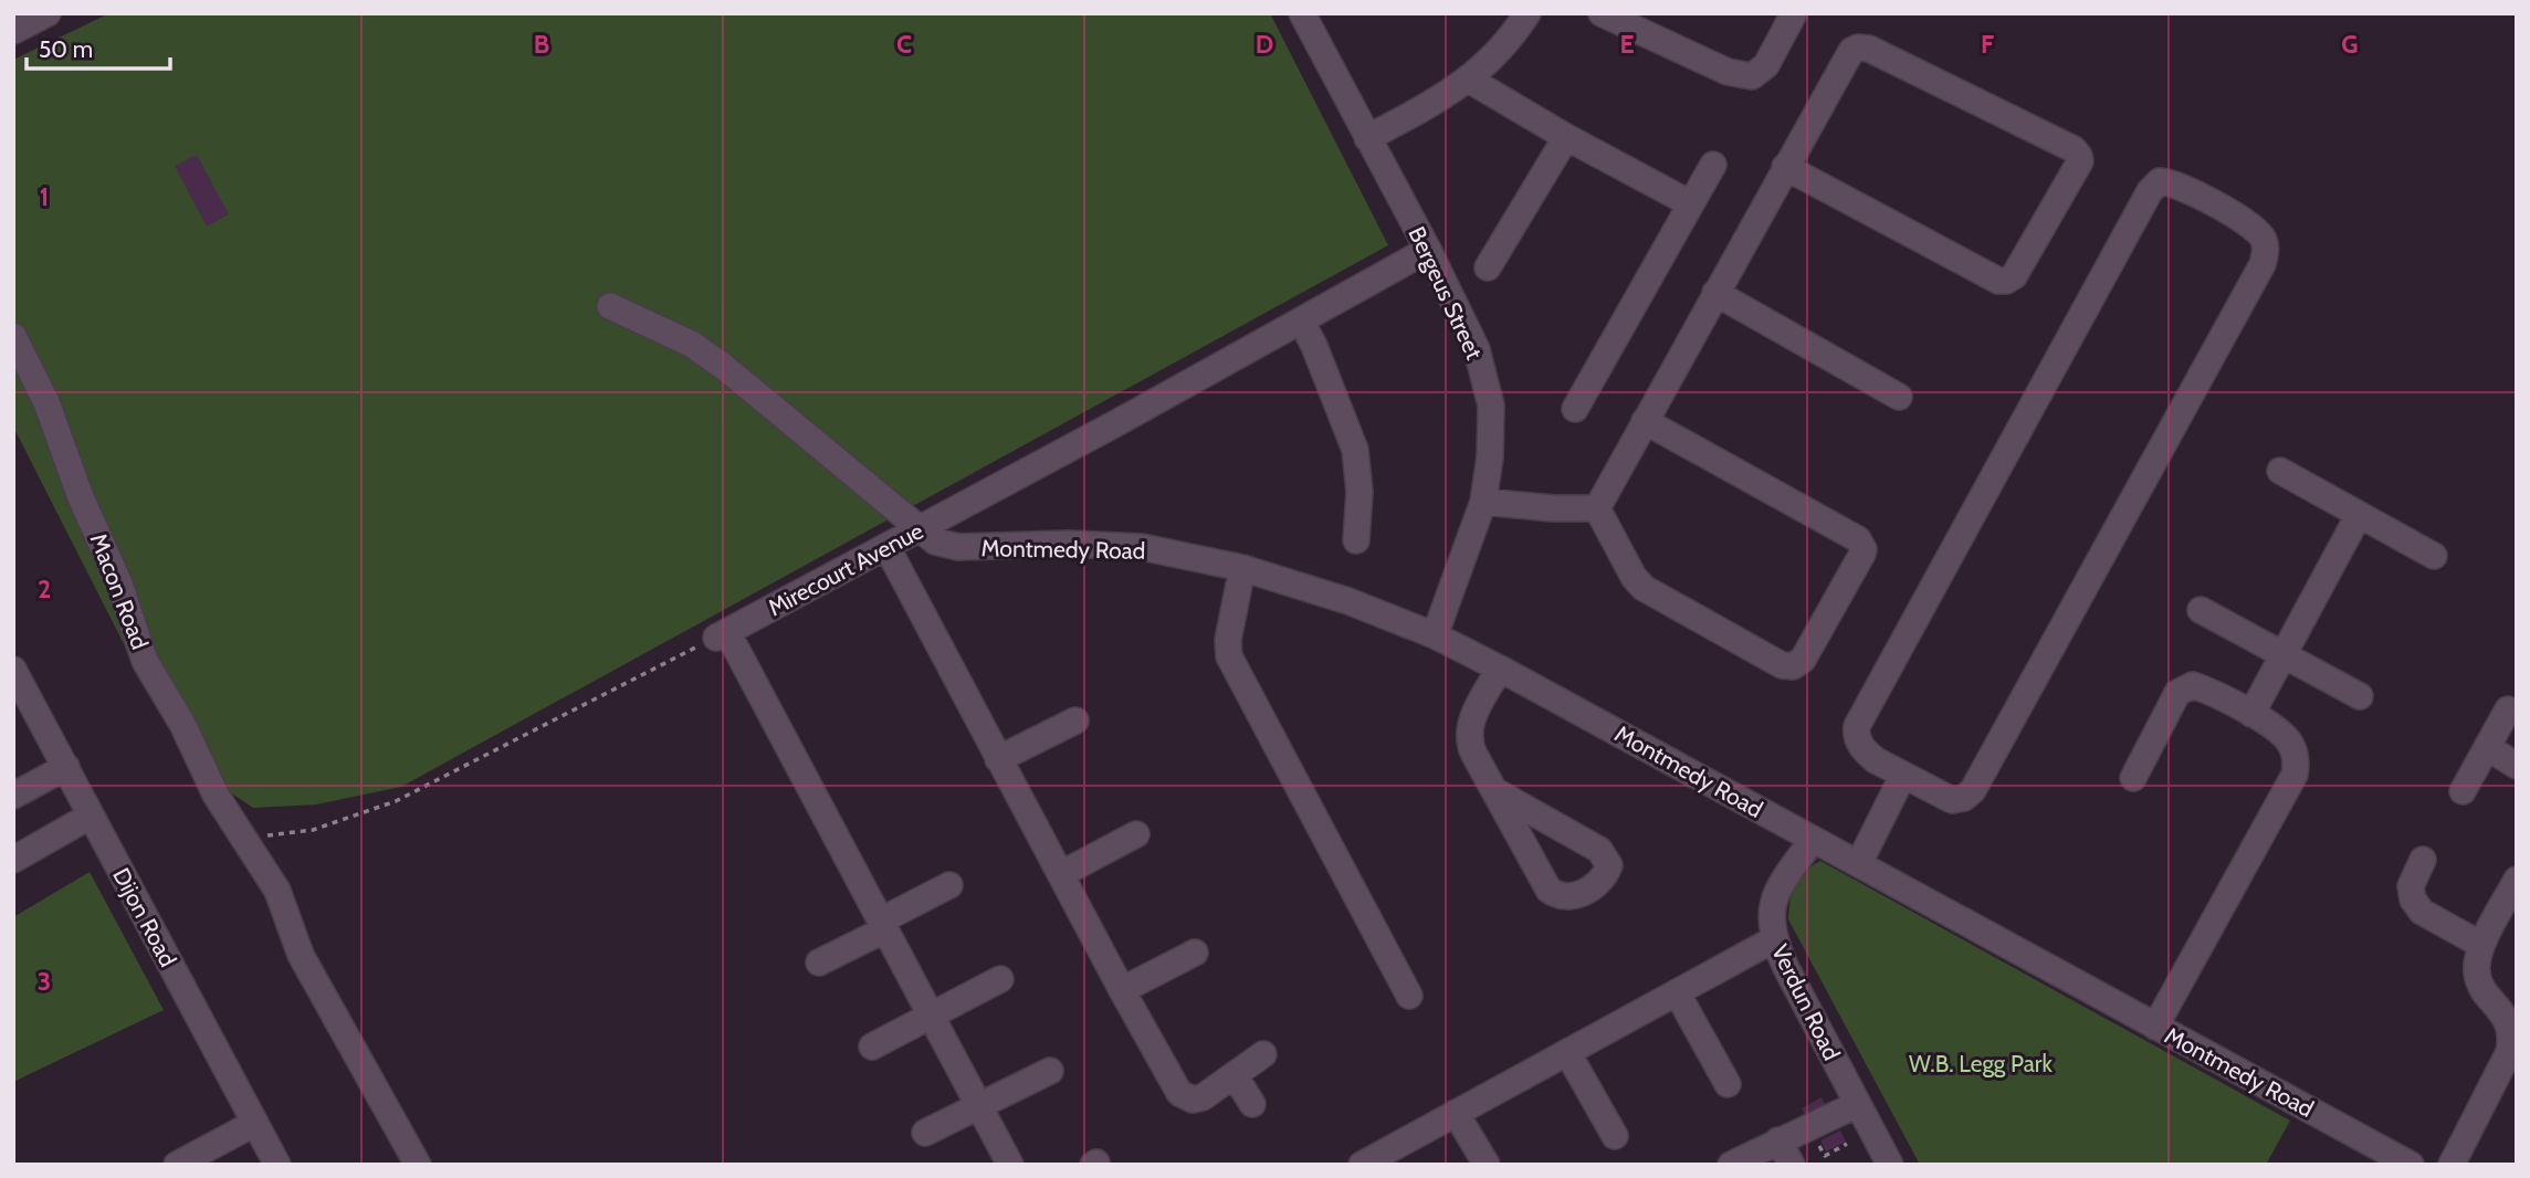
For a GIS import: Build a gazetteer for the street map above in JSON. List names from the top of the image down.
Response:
{
  "streets": {
    "street": [
      "Bergeus Street",
      "Montmedy Road",
      "Mirecourt Avenue",
      "Macon Road",
      "Dijon Road",
      "Verdun Road"
    ]
  },
  "crossings": [
    ["Bergeus Street", "Montmedy Road"],
    ["Bergeus Street", "Mirecourt Avenue"],
    ["Montmedy Road", "Mirecourt Avenue"],
    ["Montmedy Road", "Verdun Road"]
  ],
  "parks": ["W.B. Legg Park"],
  "scale_bar": "50 m",
  "grid": {
    "columns": [
      "B",
      "C",
      "D",
      "E",
      "F",
      "G"
    ],
    "rows": ["1", "2", "3"]
  }
}
